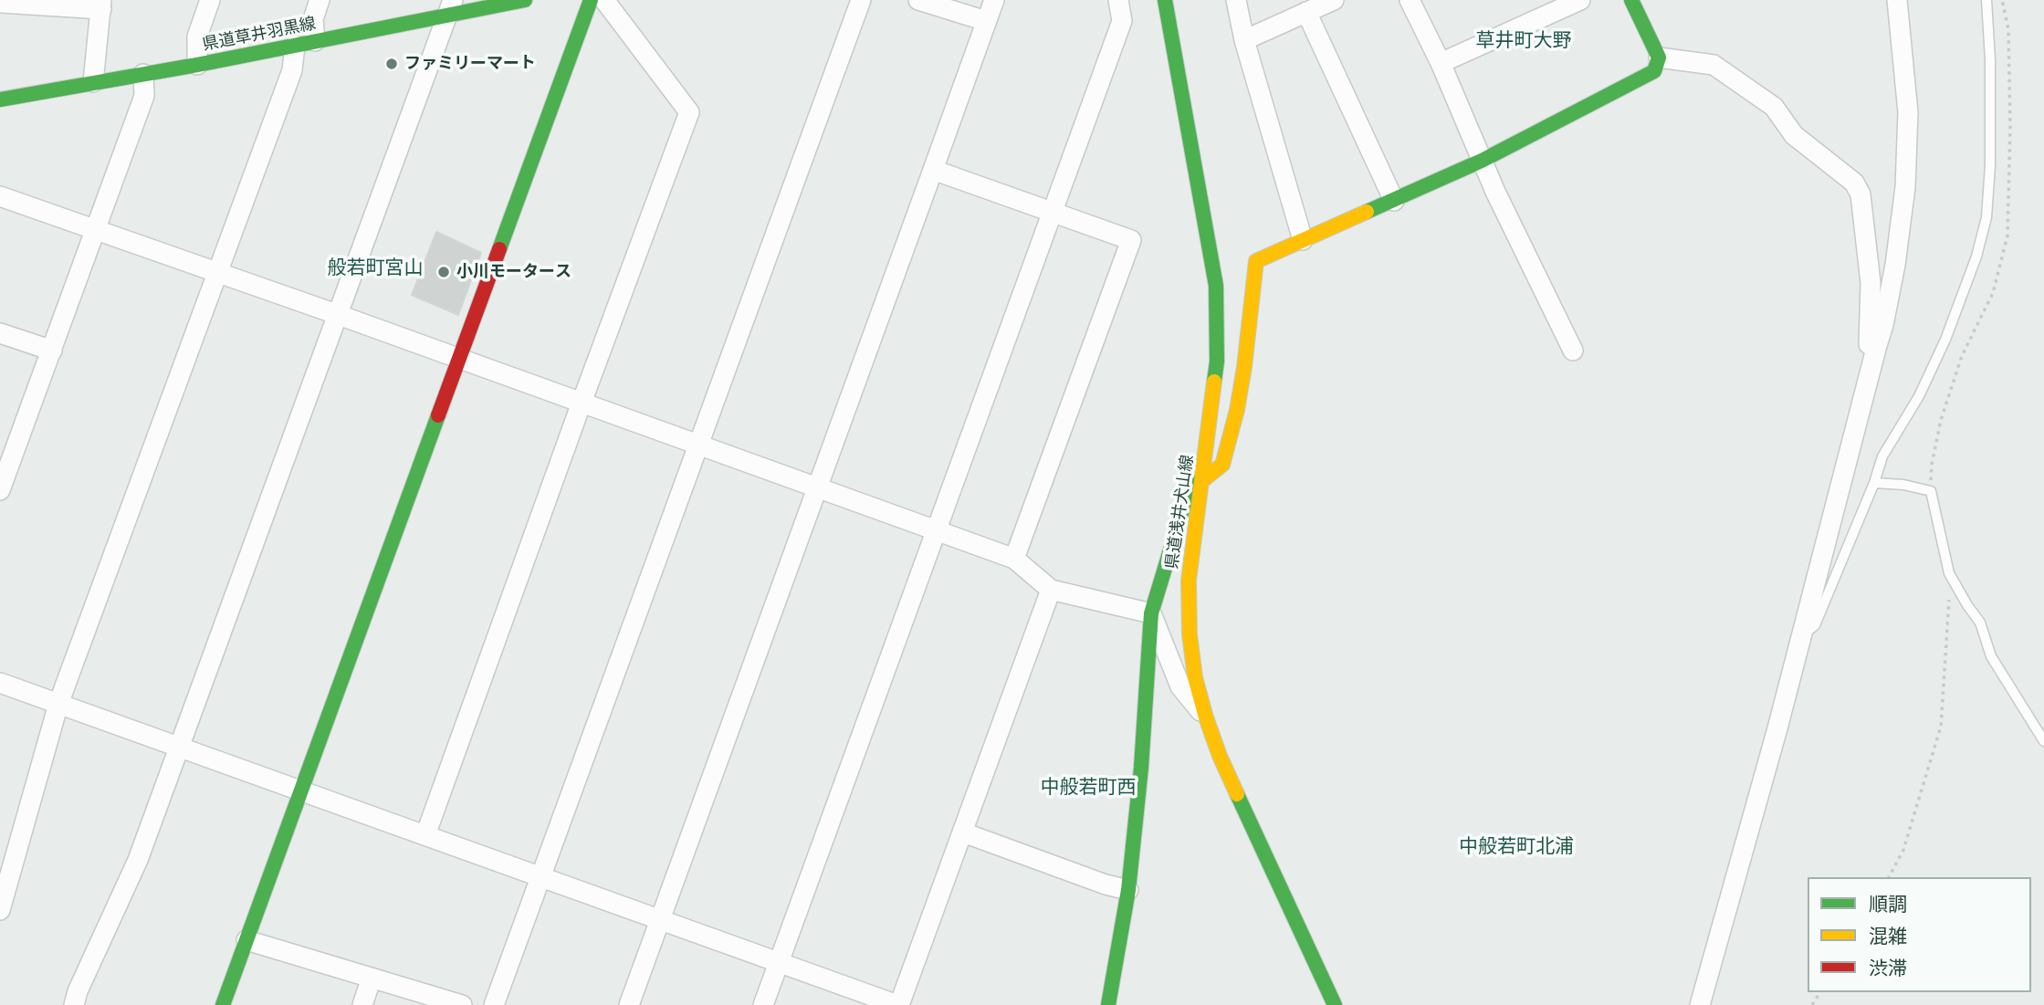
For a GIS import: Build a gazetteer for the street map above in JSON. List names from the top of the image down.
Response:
{
  "streets": {
    "street": ["県道草井羽黒線", "県道浅井犬山線"]
  },
  "districts": [
    "草井町大野",
    "般若町宮山",
    "中般若町西",
    "中般若町北浦"
  ],
  "places": ["ファミリーマート", "小川モータース"],
  "legend": ["順調", "混雑", "渋滞"]
}
